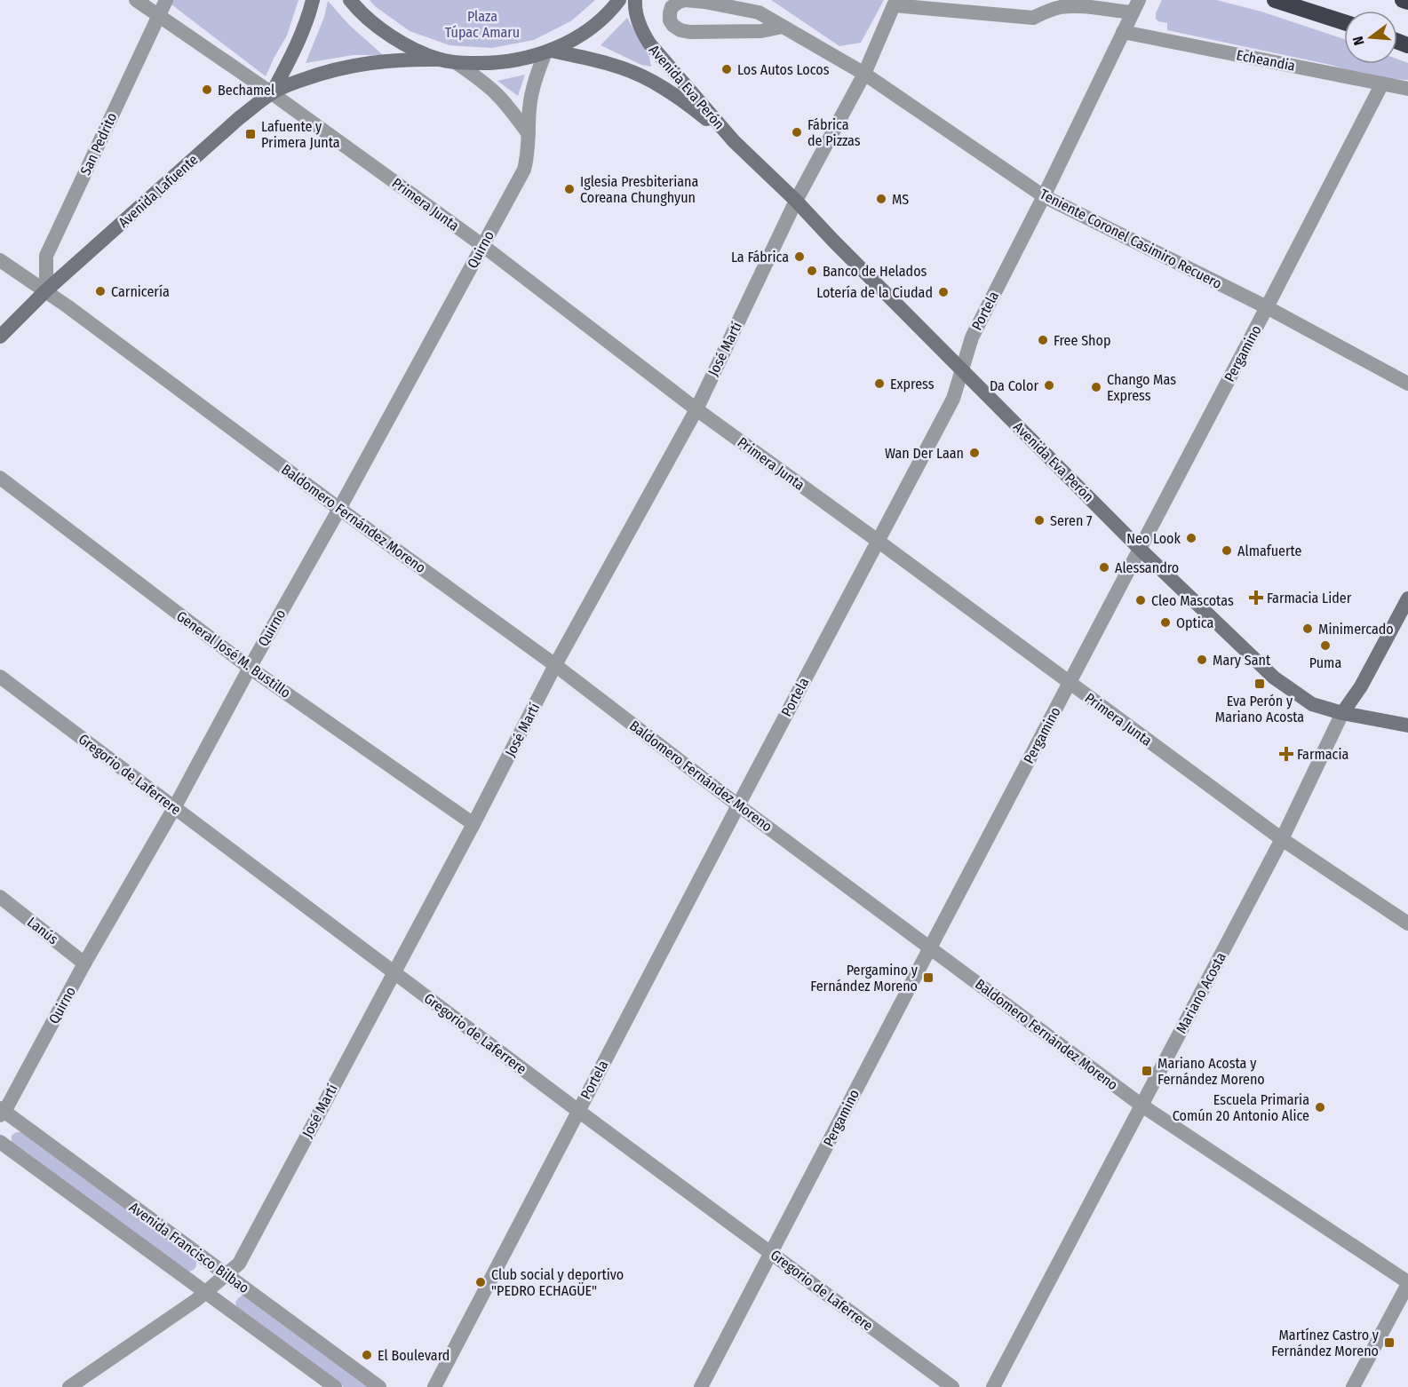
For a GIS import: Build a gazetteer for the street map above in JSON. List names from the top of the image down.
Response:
{
  "streets": {
    "main road": ["Avenida Eva Perón", "Avenida Lafuente", "Mariano Acosta"],
    "street": [
      "Echeandia",
      "San Pedrito",
      "Primera Junta",
      "Teniente Coronel Casimiro Recuero",
      "Quirno",
      "Portela",
      "José Martí",
      "Pergamino",
      "Baldomero Fernández Moreno",
      "General José M. Bustillo",
      "Gregorio de Laferrere",
      "Lanús",
      "Avenida Francisco Bilbao"
    ]
  },
  "crossings": [
    ["Echeandia", "Portela"],
    ["Echeandia", "Pergamino"],
    ["Avenida Eva Perón", "Quirno"],
    ["Avenida Eva Perón", "Portela"],
    ["Avenida Eva Perón", "José Martí"],
    ["Avenida Eva Perón", "Pergamino"],
    ["Avenida Eva Perón", "Mariano Acosta"],
    ["San Pedrito", "Avenida Lafuente"],
    ["San Pedrito", "Primera Junta"],
    ["San Pedrito", "Baldomero Fernández Moreno"],
    ["Avenida Lafuente", "Primera Junta"],
    ["Avenida Lafuente", "Baldomero Fernández Moreno"],
    ["Primera Junta", "Quirno"],
    ["Primera Junta", "Portela"],
    ["Primera Junta", "José Martí"],
    ["Primera Junta", "Pergamino"],
    ["Primera Junta", "Mariano Acosta"],
    ["Teniente Coronel Casimiro Recuero", "Portela"],
    ["Teniente Coronel Casimiro Recuero", "José Martí"],
    ["Teniente Coronel Casimiro Recuero", "Pergamino"],
    ["Quirno", "Baldomero Fernández Moreno"],
    ["Quirno", "General José M. Bustillo"],
    ["Quirno", "Gregorio de Laferrere"],
    ["Quirno", "Lanús"],
    ["Quirno", "Avenida Francisco Bilbao"],
    ["Portela", "José Martí"],
    ["Portela", "Baldomero Fernández Moreno"],
    ["Portela", "Gregorio de Laferrere"],
    ["José Martí", "Baldomero Fernández Moreno"],
    ["José Martí", "General José M. Bustillo"],
    ["José Martí", "Gregorio de Laferrere"],
    ["José Martí", "Avenida Francisco Bilbao"],
    ["Pergamino", "Baldomero Fernández Moreno"],
    ["Pergamino", "Gregorio de Laferrere"],
    ["Baldomero Fernández Moreno", "Mariano Acosta"]
  ],
  "parks": ["Plaza Túpac Amaru"],
  "places": {
    "other": [
      "Los Autos Locos",
      "Bechamel",
      "Fábrica de Pizzas",
      "Iglesia Presbiteriana Coreana Chunghyun",
      "MS",
      "La Fábrica",
      "Banco de Helados",
      "Carnicería",
      "Lotería de la Ciudad",
      "Free Shop",
      "Express",
      "Da Color",
      "Chango Mas Express",
      "Wan Der Laan",
      "Seren 7",
      "Neo Look",
      "Almafuerte",
      "Alessandro",
      "Cleo Mascotas",
      "Optica",
      "Minimercado",
      "Puma",
      "Mary Sant",
      "Escuela Primaria Común 20 Antonio Alice",
      "Club social y deportivo \"PEDRO ECHAGÜE\"",
      "El Boulevard"
    ],
    "transit": [
      "Lafuente y Primera Junta",
      "Eva Perón y Mariano Acosta",
      "Pergamino y Fernández Moreno",
      "Mariano Acosta y Fernández Moreno",
      "Martínez Castro y Fernández Moreno"
    ],
    "health": ["Farmacia Lider", "Farmacia"]
  },
  "north": "left"
}
